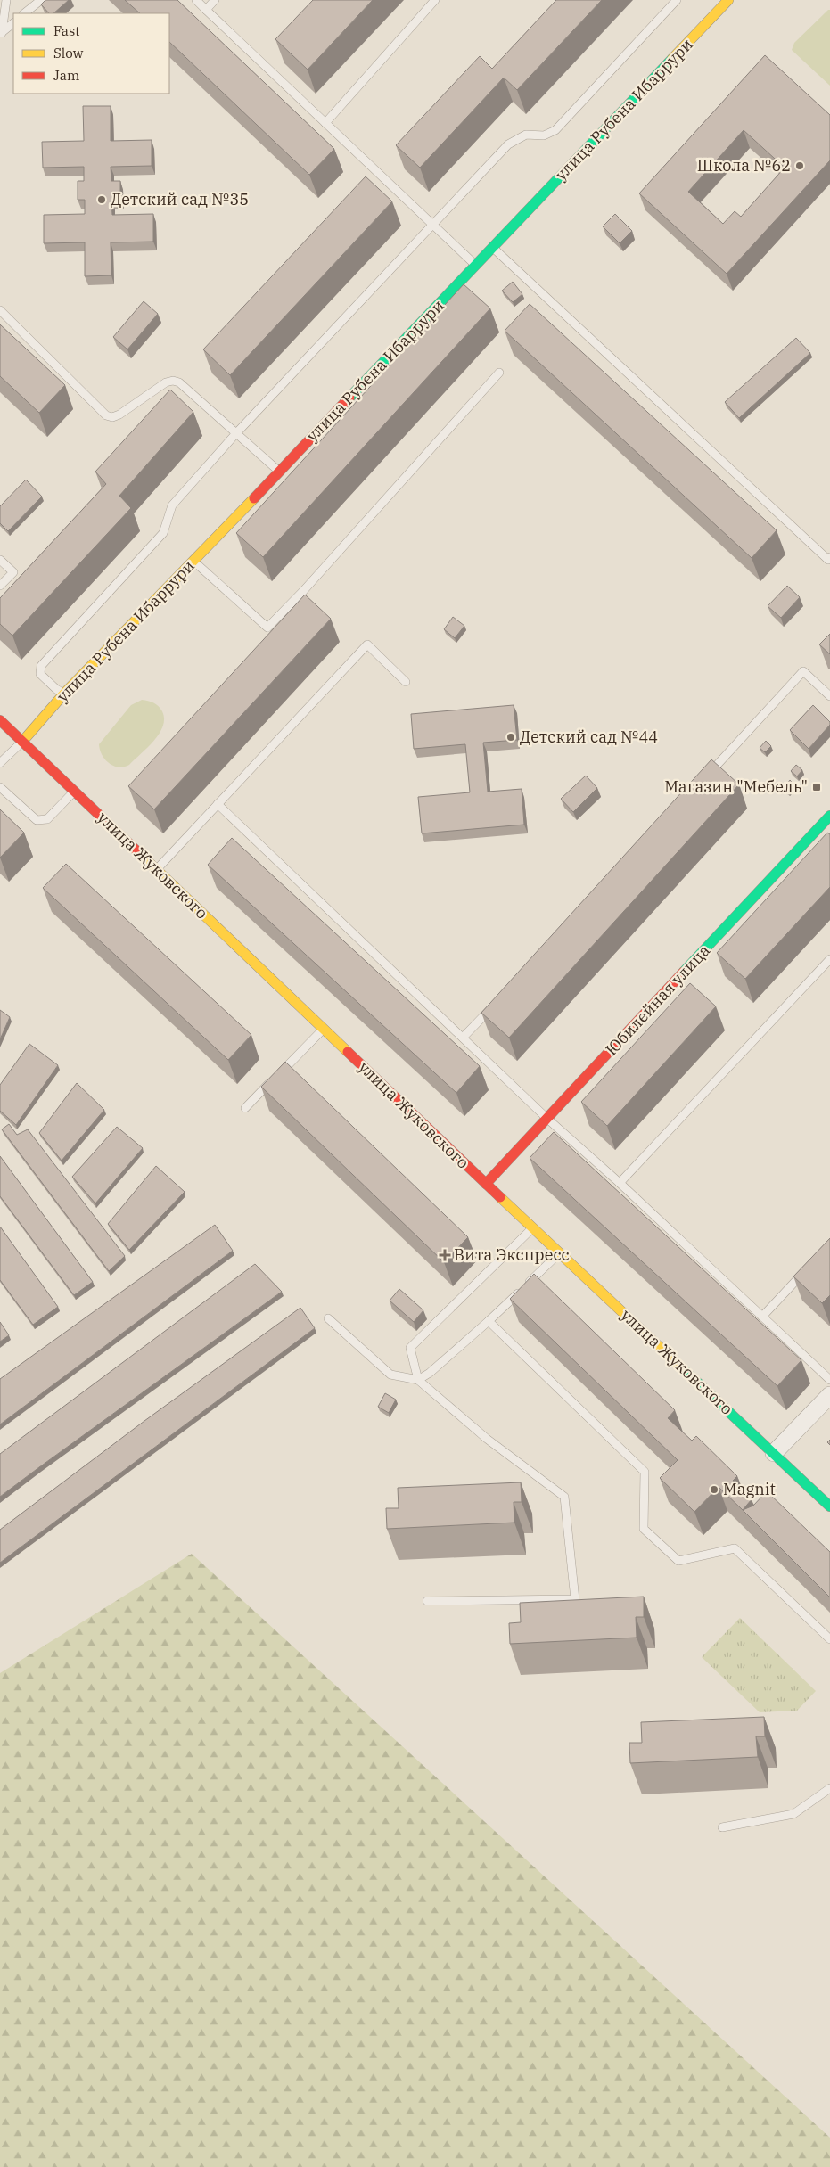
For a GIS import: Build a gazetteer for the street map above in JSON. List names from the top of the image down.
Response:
{
  "streets": {
    "street": ["улица Рубена Ибаррури", "улица Жуковского", "Юбилейная улица"]
  },
  "crossings": [
    ["улица Рубена Ибаррури", "улица Жуковского"],
    ["улица Жуковского", "Юбилейная улица"]
  ],
  "places": {
    "other": [
      "Школа №62",
      "Детский сад №35",
      "Детский сад №44",
      "Magnit"
    ],
    "transit": ["Магазин \"Мебель\""],
    "health": ["Вита Экспресс"]
  },
  "legend": ["Fast", "Slow", "Jam"]
}
